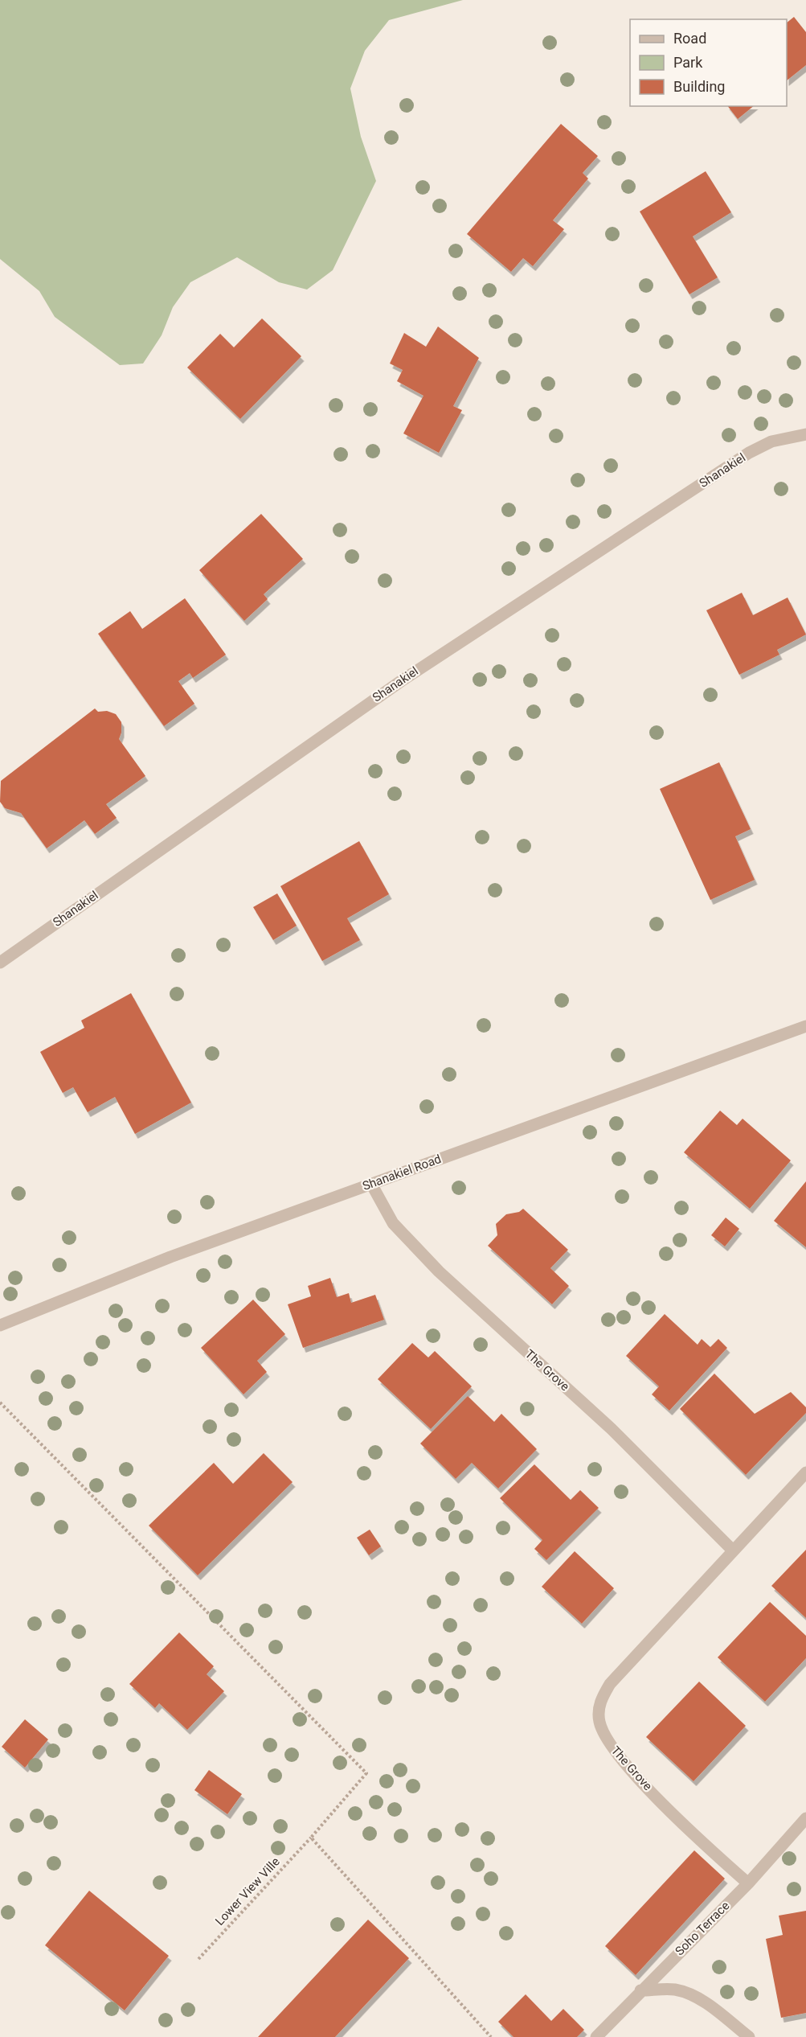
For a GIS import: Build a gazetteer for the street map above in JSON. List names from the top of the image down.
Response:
{
  "streets": {
    "street": [
      "Shanakiel",
      "Shanakiel Road",
      "The Grove",
      "Soho Terrace"
    ],
    "path": ["Lower View Ville"]
  },
  "crossings": [
    ["Shanakiel Road", "The Grove"],
    ["The Grove", "Soho Terrace"]
  ],
  "legend": ["Road", "Park", "Building"]
}
